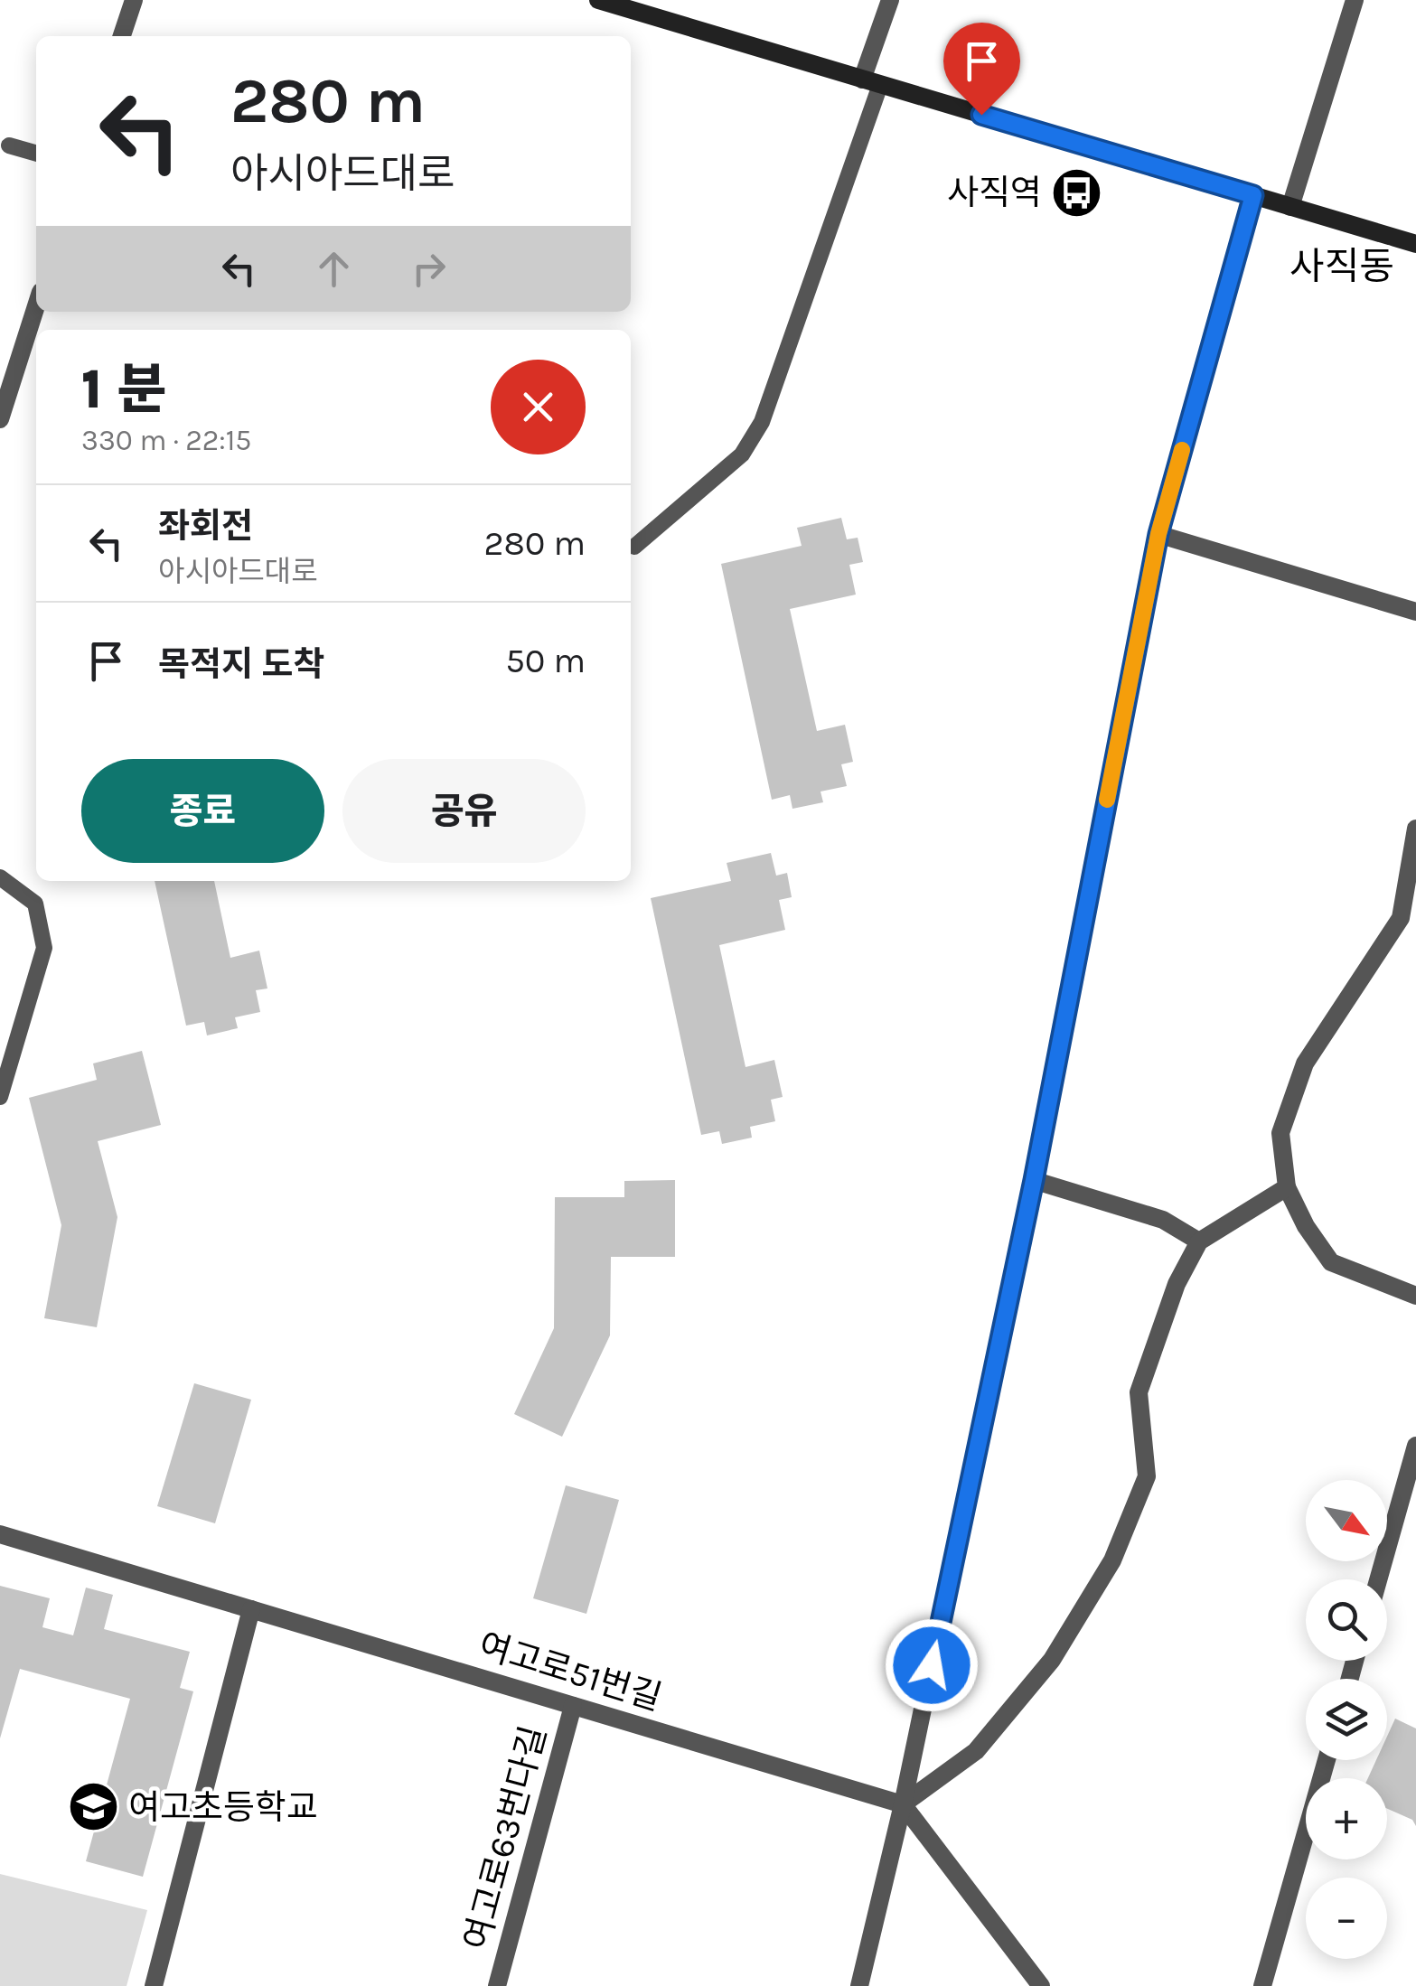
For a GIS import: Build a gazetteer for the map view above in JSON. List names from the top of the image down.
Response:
{
  "streets": {
    "street": ["여고로51번길", "여고로63번다길"]
  },
  "crossings": [
    ["여고로51번길", "여고로63번다길"]
  ],
  "districts": ["사직동"],
  "places": {
    "bus stop": ["사직역"],
    "school or university": ["여고초등학교"]
  },
  "north": "bottom right",
  "page": {
    "turn": ["280 m", "아시아드대로"],
    "heading": ["1 분", "330 m · 22:15"],
    "list": [
      {
        "name": "좌회전",
        "note": "아시아드대로",
        "value": "280 m"
      },
      {
        "name": "목적지 도착",
        "value": "50 m"
      }
    ],
    "buttons": ["종료", "공유"],
    "map_buttons": ["+", "−"]
  }
}
